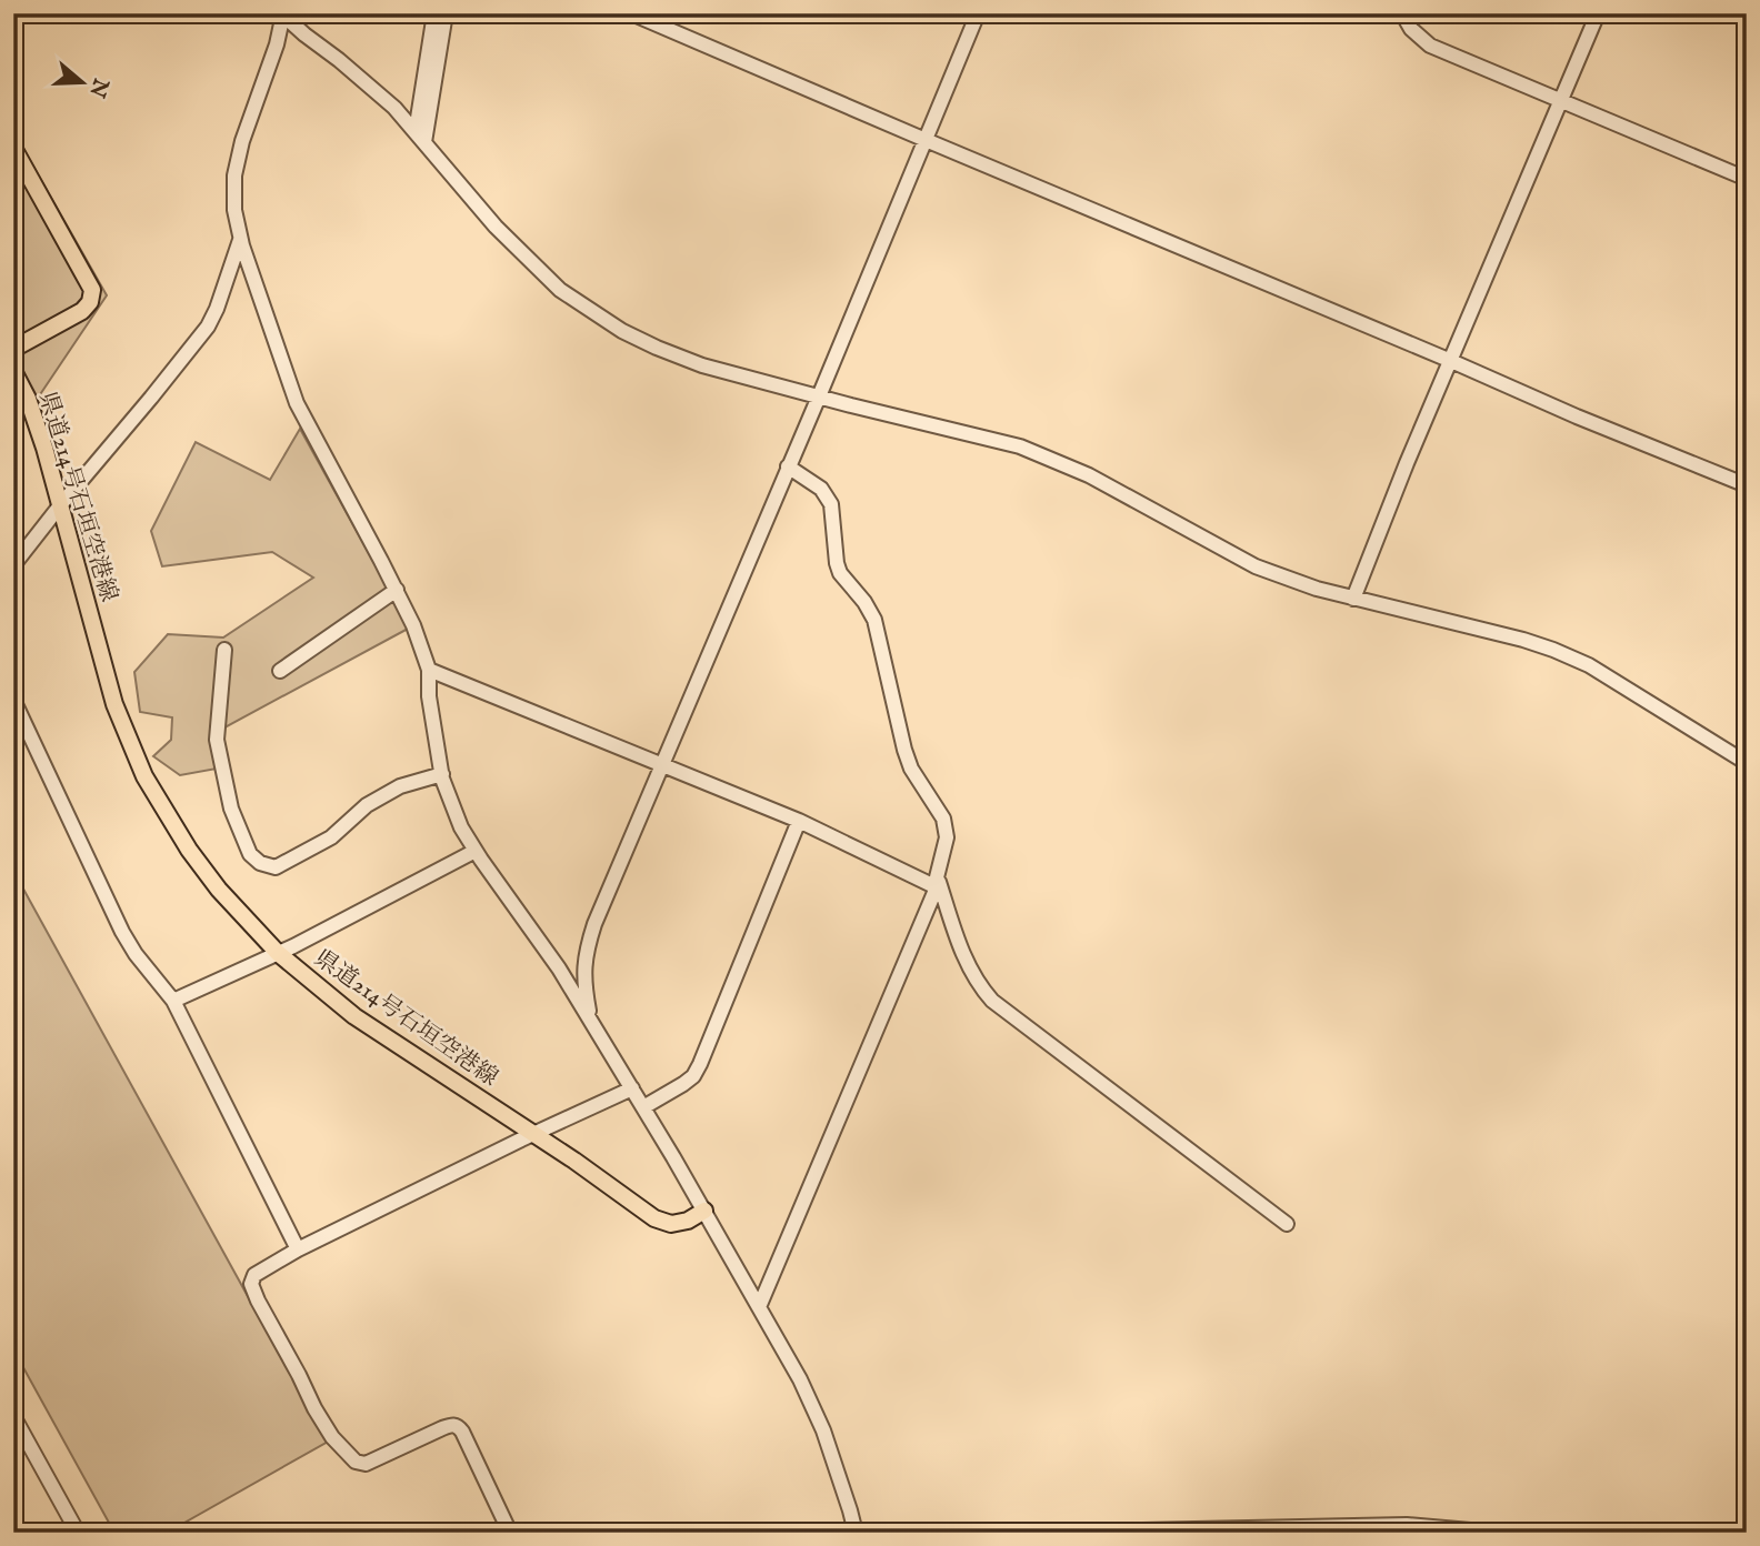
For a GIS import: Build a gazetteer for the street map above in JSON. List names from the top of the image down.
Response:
{
  "streets": {
    "main road": ["県道214号石垣空港線"]
  },
  "north": "right"
}
